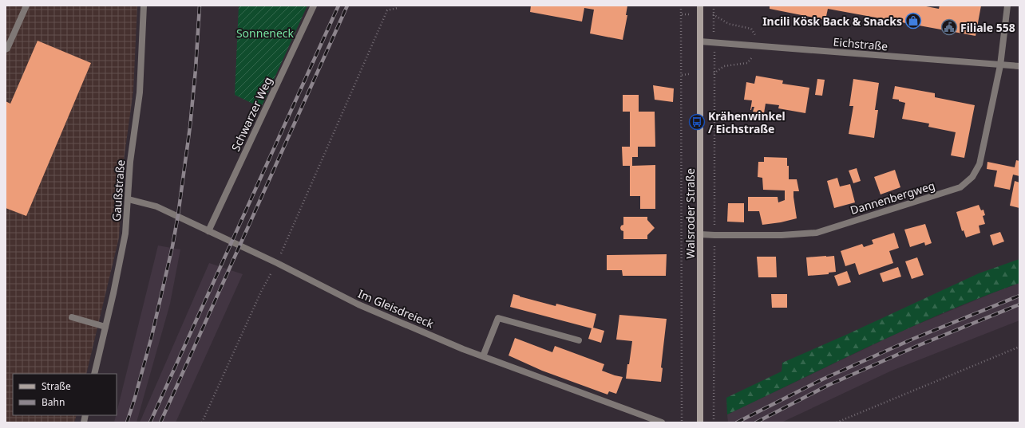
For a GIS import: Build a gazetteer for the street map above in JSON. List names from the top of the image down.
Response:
{
  "streets": {
    "street": [
      "Eichstraße",
      "Schwarzer Weg",
      "Gaußstraße",
      "Dannenbergweg",
      "Walsroder Straße",
      "Im Gleisdreieck"
    ]
  },
  "crossings": [
    ["Eichstraße", "Dannenbergweg"],
    ["Eichstraße", "Walsroder Straße"],
    ["Schwarzer Weg", "Im Gleisdreieck"],
    ["Gaußstraße", "Im Gleisdreieck"],
    ["Dannenbergweg", "Walsroder Straße"]
  ],
  "parks": ["Sonneneck"],
  "places": {
    "shop": ["Incili Kösk Back & Snacks"],
    "public building": ["Filiale 558"],
    "bus stop": ["Krähenwinkel / Eichstraße"]
  },
  "legend": ["Straße", "Bahn"]
}
